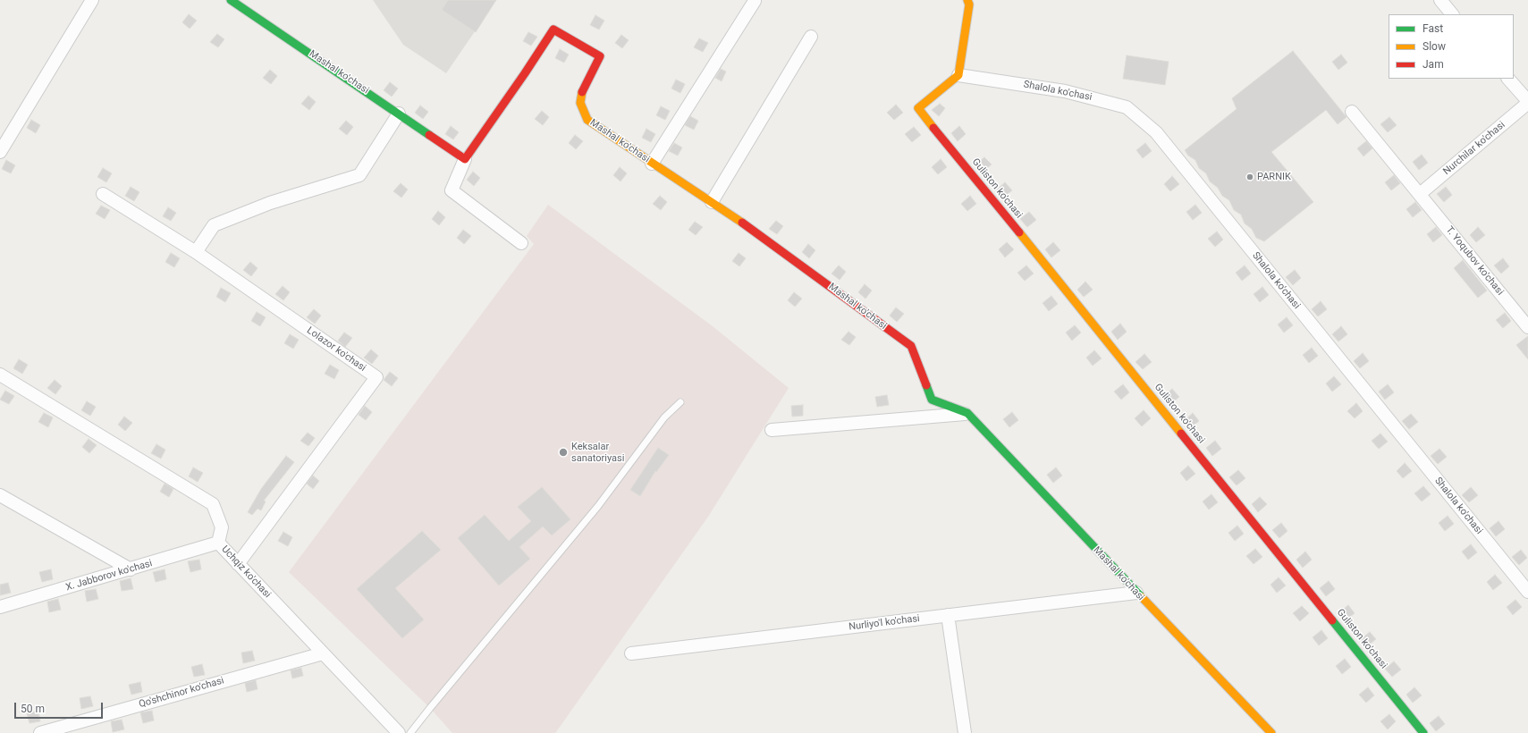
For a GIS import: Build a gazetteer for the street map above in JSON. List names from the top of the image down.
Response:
{
  "streets": {
    "street": [
      "Mashal ko'chasi",
      "Shalola ko'chasi",
      "Nurchilar ko'chasi",
      "Guliston ko'chasi",
      "T. Yoqubov ko'chasi",
      "Lolazor ko'chasi",
      "Uchqiz ko'chasi",
      "X. Jabborov ko'chasi",
      "Nurliyo'l ko'chasi",
      "Qo'shchinor ko'chasi"
    ]
  },
  "crossings": [
    ["Mashal ko'chasi", "Nurliyo'l ko'chasi"],
    ["Shalola ko'chasi", "Guliston ko'chasi"],
    ["Nurchilar ko'chasi", "T. Yoqubov ko'chasi"],
    ["Lolazor ko'chasi", "Uchqiz ko'chasi"],
    ["Uchqiz ko'chasi", "X. Jabborov ko'chasi"],
    ["Uchqiz ko'chasi", "Qo'shchinor ko'chasi"]
  ],
  "places": ["PARNIK", "Keksalar sanatoriyasi"],
  "legend": ["Fast", "Slow", "Jam"],
  "scale_bar": "50 m"
}
